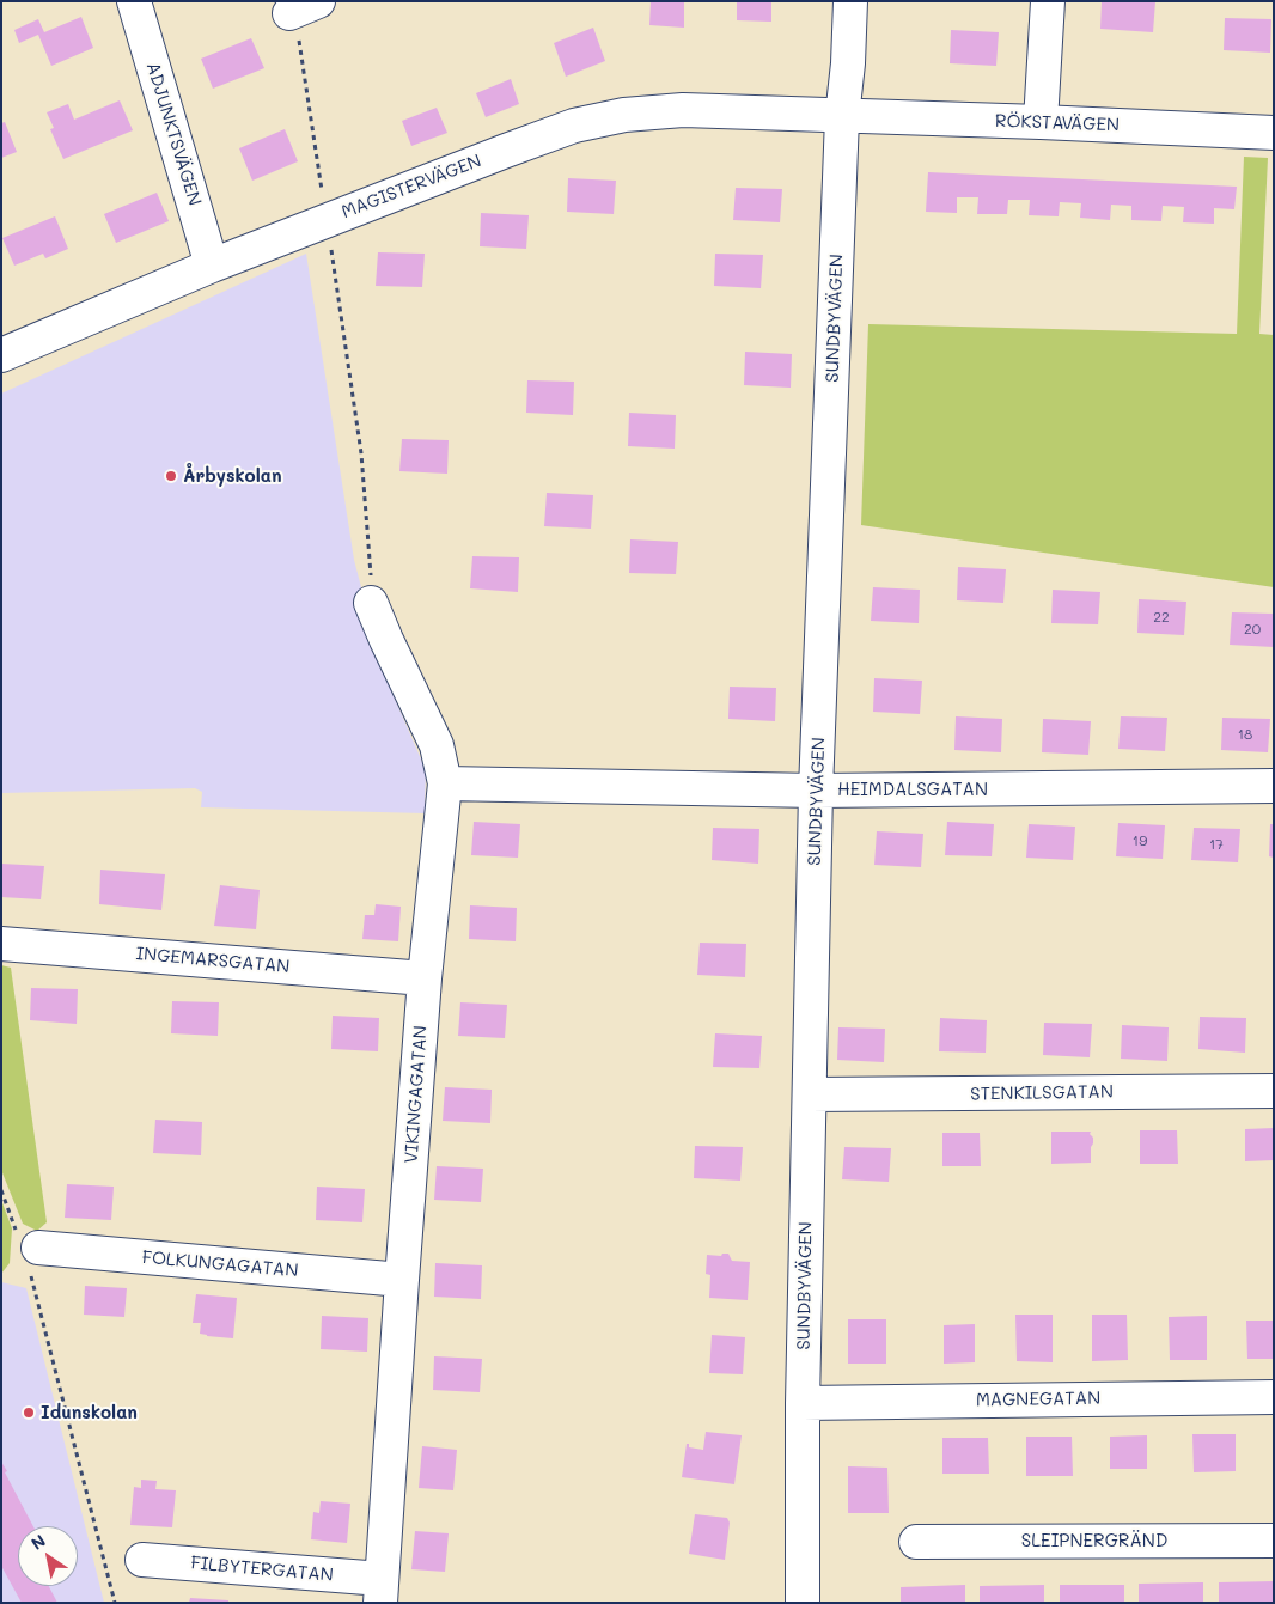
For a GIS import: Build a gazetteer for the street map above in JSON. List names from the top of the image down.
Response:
{
  "streets": {
    "street": [
      "RÖKSTAVÄGEN",
      "ADJUNKTSVÄGEN",
      "MAGISTERVÄGEN",
      "SUNDBYVÄGEN",
      "HEIMDALSGATAN",
      "INGEMARSGATAN",
      "STENKILSGATAN",
      "VIKINGAGATAN",
      "FOLKUNGAGATAN",
      "MAGNEGATAN",
      "SLEIPNERGRÄND",
      "FILBYTERGATAN"
    ]
  },
  "crossings": [
    ["RÖKSTAVÄGEN", "MAGISTERVÄGEN"],
    ["RÖKSTAVÄGEN", "SUNDBYVÄGEN"],
    ["ADJUNKTSVÄGEN", "MAGISTERVÄGEN"],
    ["MAGISTERVÄGEN", "SUNDBYVÄGEN"],
    ["SUNDBYVÄGEN", "HEIMDALSGATAN"],
    ["SUNDBYVÄGEN", "STENKILSGATAN"],
    ["SUNDBYVÄGEN", "MAGNEGATAN"],
    ["HEIMDALSGATAN", "VIKINGAGATAN"],
    ["INGEMARSGATAN", "VIKINGAGATAN"],
    ["VIKINGAGATAN", "FOLKUNGAGATAN"],
    ["VIKINGAGATAN", "FILBYTERGATAN"]
  ],
  "places": ["Årbyskolan", "Idunskolan"],
  "house_numbers": [
    "22",
    "20",
    "18",
    "19",
    "17"
  ],
  "north": "top left"
}
